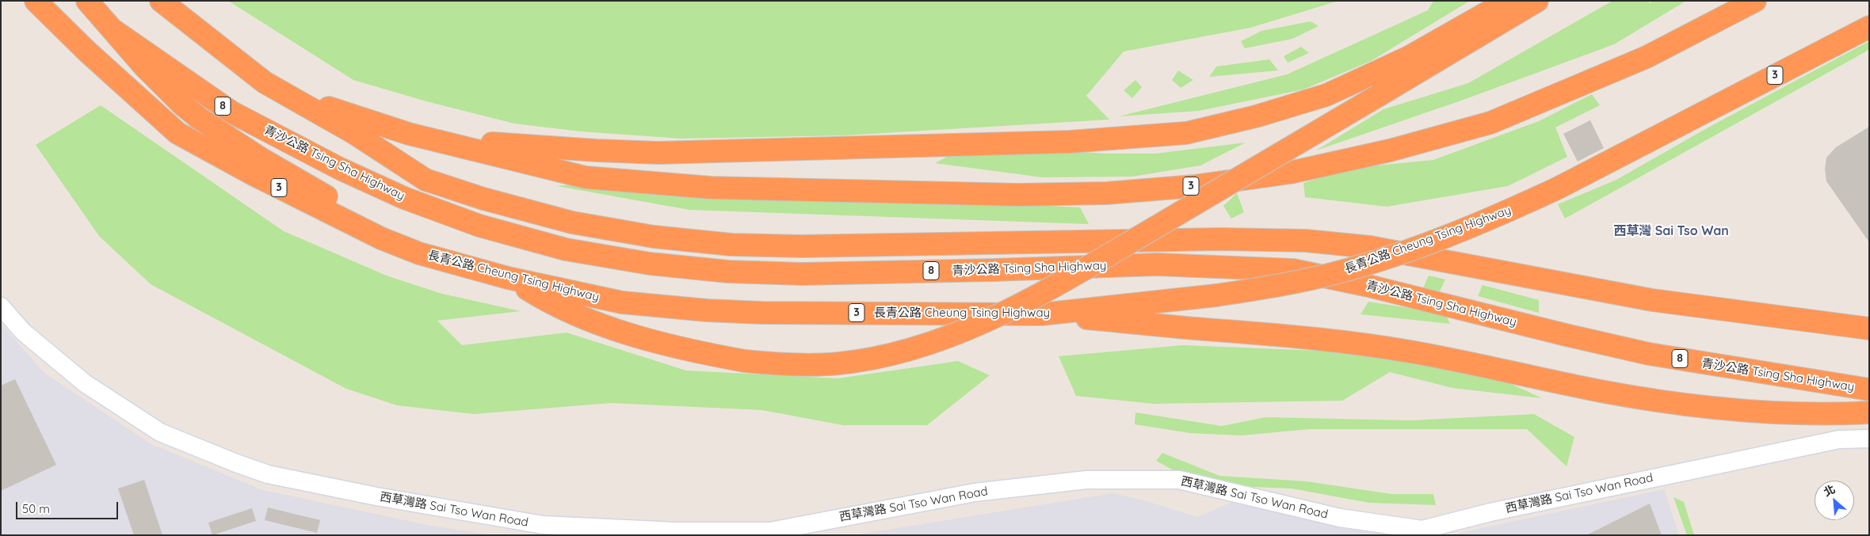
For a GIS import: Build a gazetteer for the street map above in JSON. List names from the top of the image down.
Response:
{
  "streets": {
    "highway": [
      "3",
      "8",
      "青沙公路 Tsing Sha Highway",
      "長青公路 Cheung Tsing Highway"
    ],
    "street": ["西草灣路 Sai Tso Wan Road"]
  },
  "crossings": [
    ["3", "青沙公路 Tsing Sha Highway"],
    ["8", "青沙公路 Tsing Sha Highway"]
  ],
  "districts": ["西草灣 Sai Tso Wan"],
  "scale_bar": "50 m",
  "north": "top left"
}
